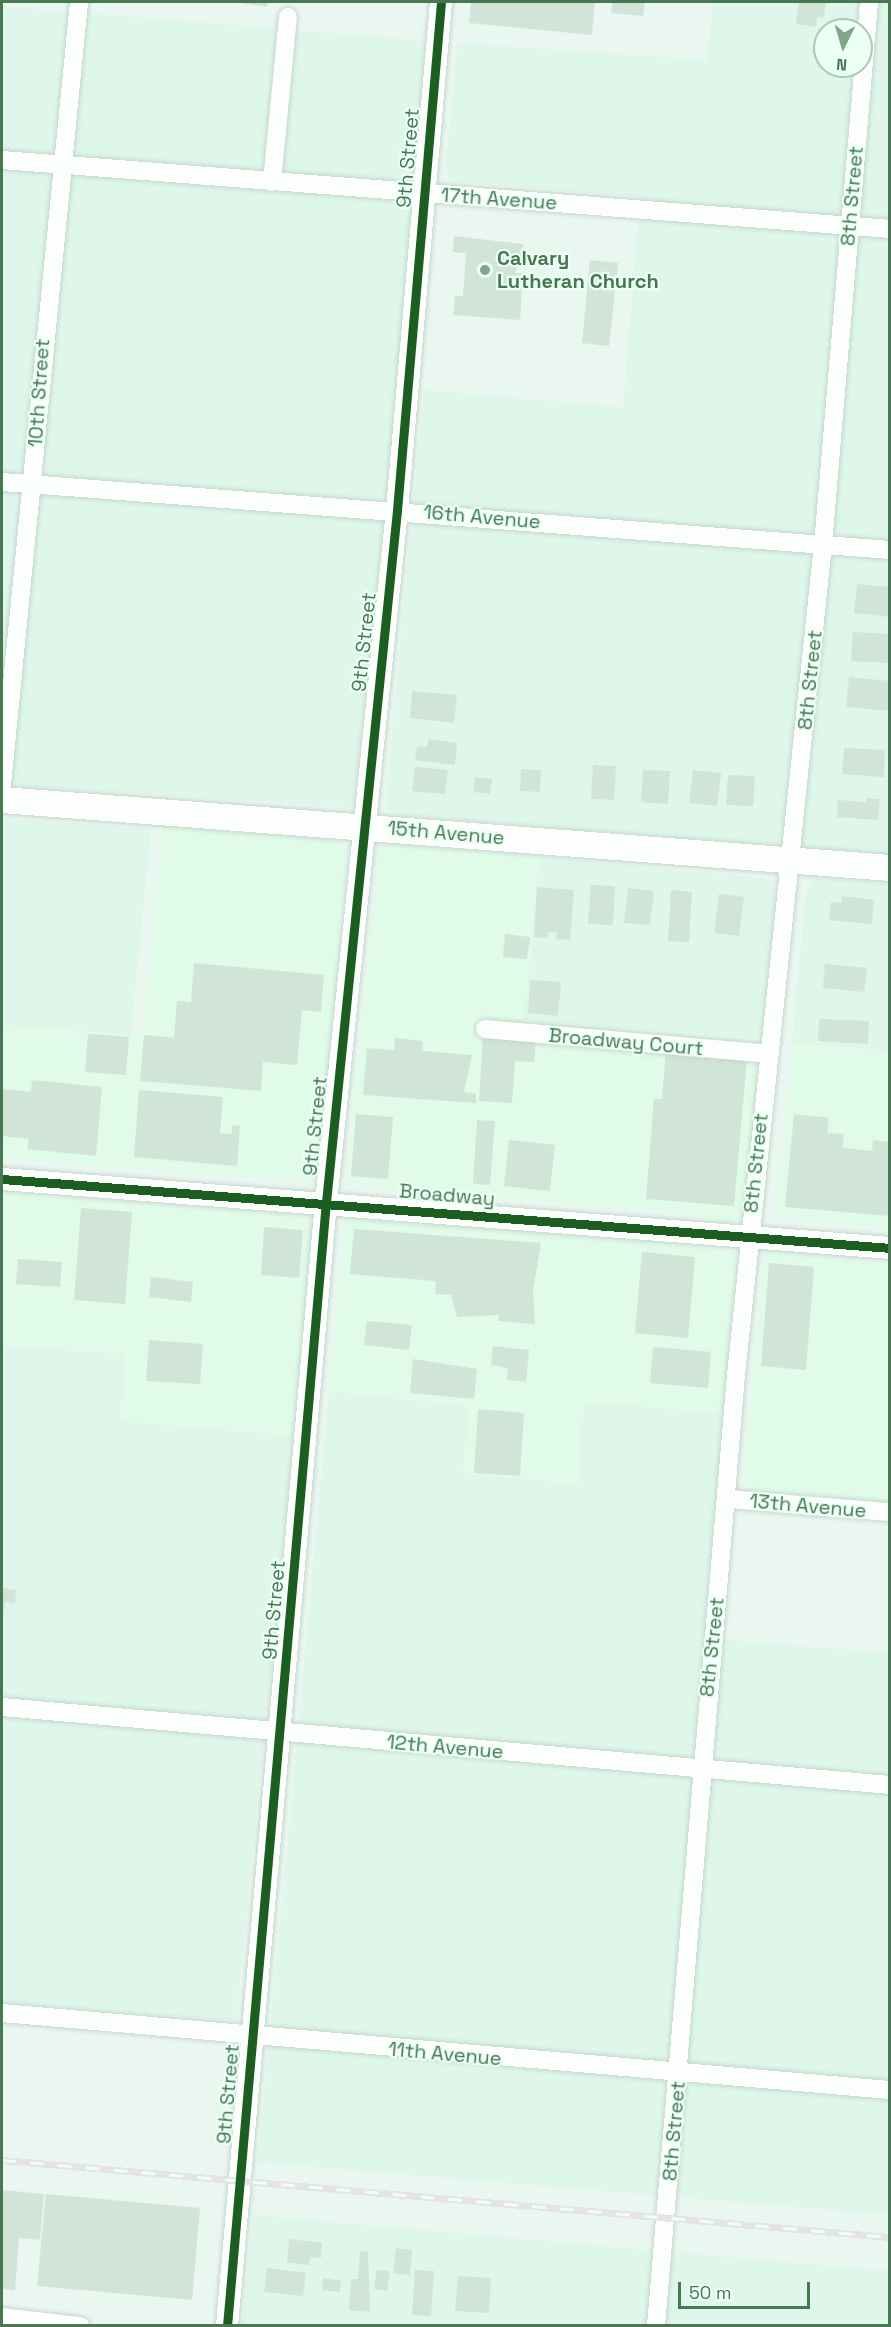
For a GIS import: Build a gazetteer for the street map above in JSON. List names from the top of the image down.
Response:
{
  "streets": {
    "main road": ["15th Avenue"],
    "street": [
      "9th Street",
      "8th Street",
      "17th Avenue",
      "10th Street",
      "16th Avenue",
      "Broadway Court",
      "Broadway",
      "13th Avenue",
      "12th Avenue",
      "11th Avenue"
    ]
  },
  "crossings": [
    ["9th Street", "17th Avenue"],
    ["9th Street", "16th Avenue"],
    ["9th Street", "15th Avenue"],
    ["9th Street", "Broadway"],
    ["9th Street", "12th Avenue"],
    ["9th Street", "11th Avenue"],
    ["8th Street", "17th Avenue"],
    ["8th Street", "16th Avenue"],
    ["8th Street", "15th Avenue"],
    ["8th Street", "Broadway Court"],
    ["8th Street", "Broadway"],
    ["8th Street", "13th Avenue"],
    ["8th Street", "12th Avenue"],
    ["8th Street", "11th Avenue"],
    ["17th Avenue", "10th Street"],
    ["10th Street", "16th Avenue"]
  ],
  "places": ["Calvary Lutheran Church"],
  "scale_bar": "50 m",
  "north": "bottom"
}
